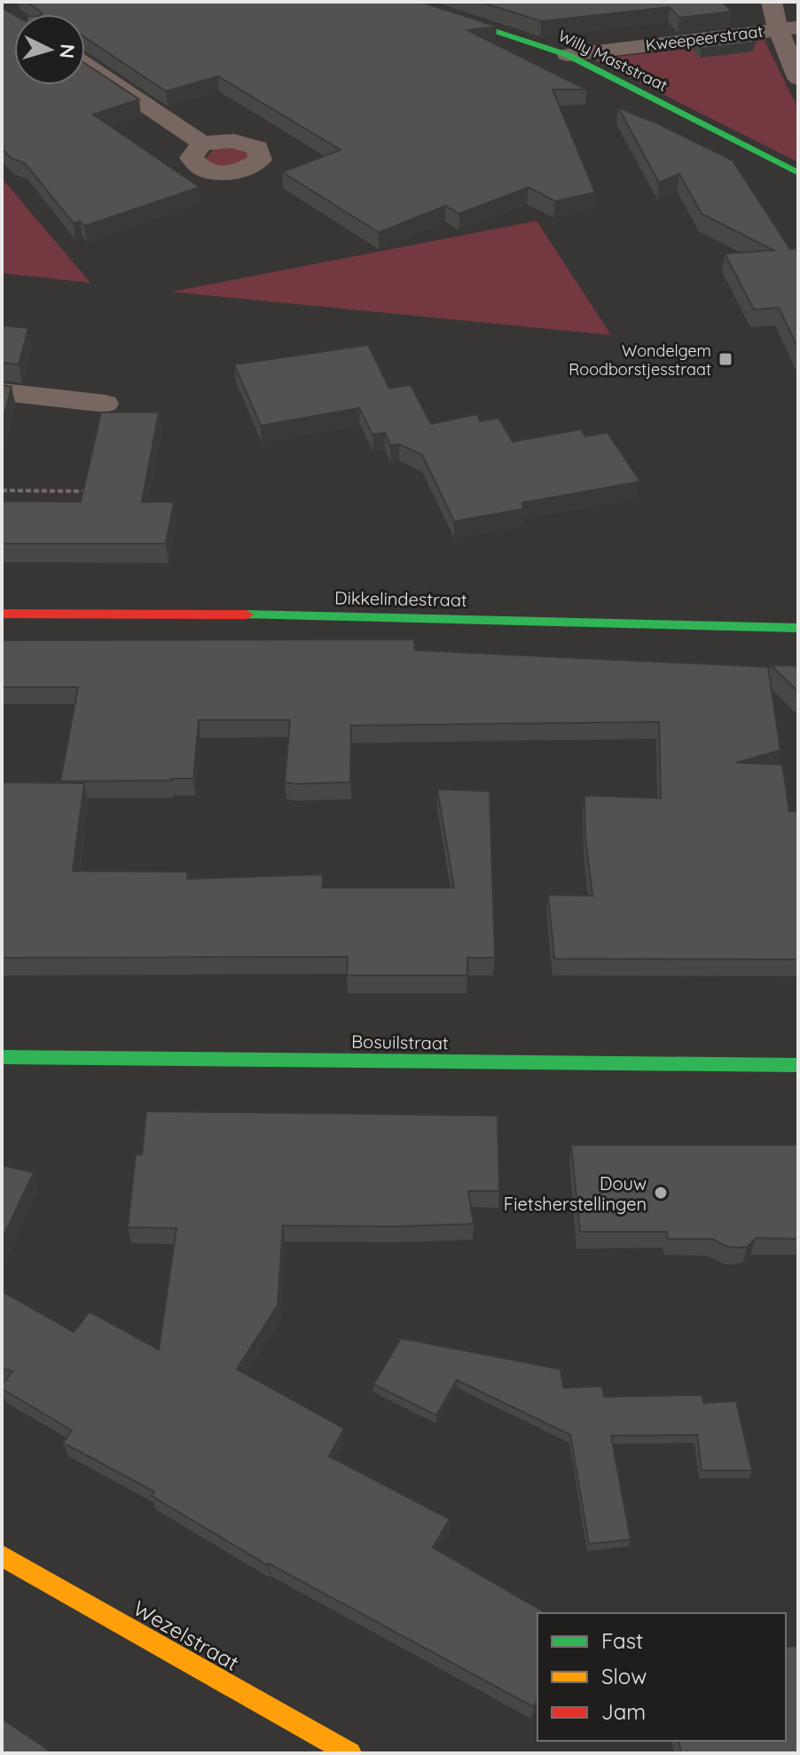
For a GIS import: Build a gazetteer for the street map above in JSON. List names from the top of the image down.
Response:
{
  "streets": {
    "street": [
      "Kweepeerstraat",
      "Willy Maststraat",
      "Dikkelindestraat",
      "Bosuilstraat",
      "Wezelstraat"
    ]
  },
  "crossings": [
    ["Kweepeerstraat", "Willy Maststraat"]
  ],
  "places": {
    "transit": ["Wondelgem Roodborstjesstraat"],
    "other": ["Douw Fietsherstellingen"]
  },
  "legend": ["Fast", "Slow", "Jam"],
  "north": "right"
}
